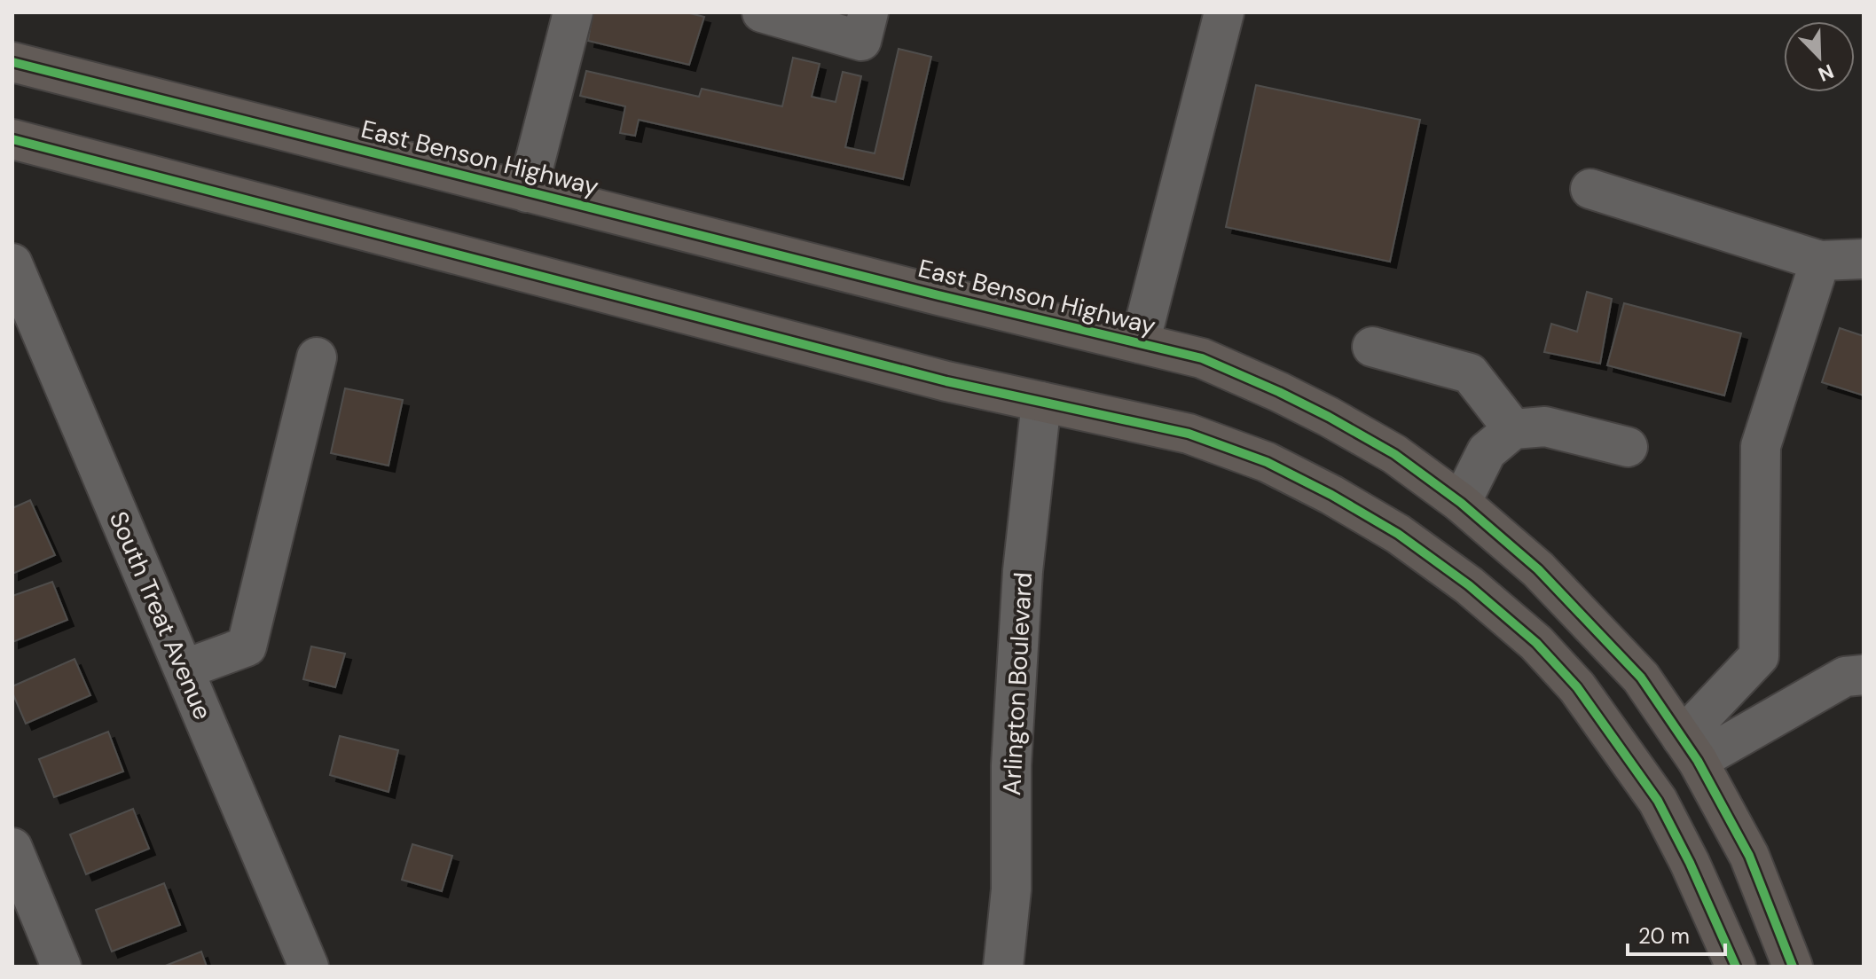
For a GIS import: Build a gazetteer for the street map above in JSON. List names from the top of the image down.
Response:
{
  "streets": {
    "main road": ["East Benson Highway"],
    "street": ["South Treat Avenue", "Arlington Boulevard"]
  },
  "scale_bar": "20 m",
  "north": "bottom right"
}
